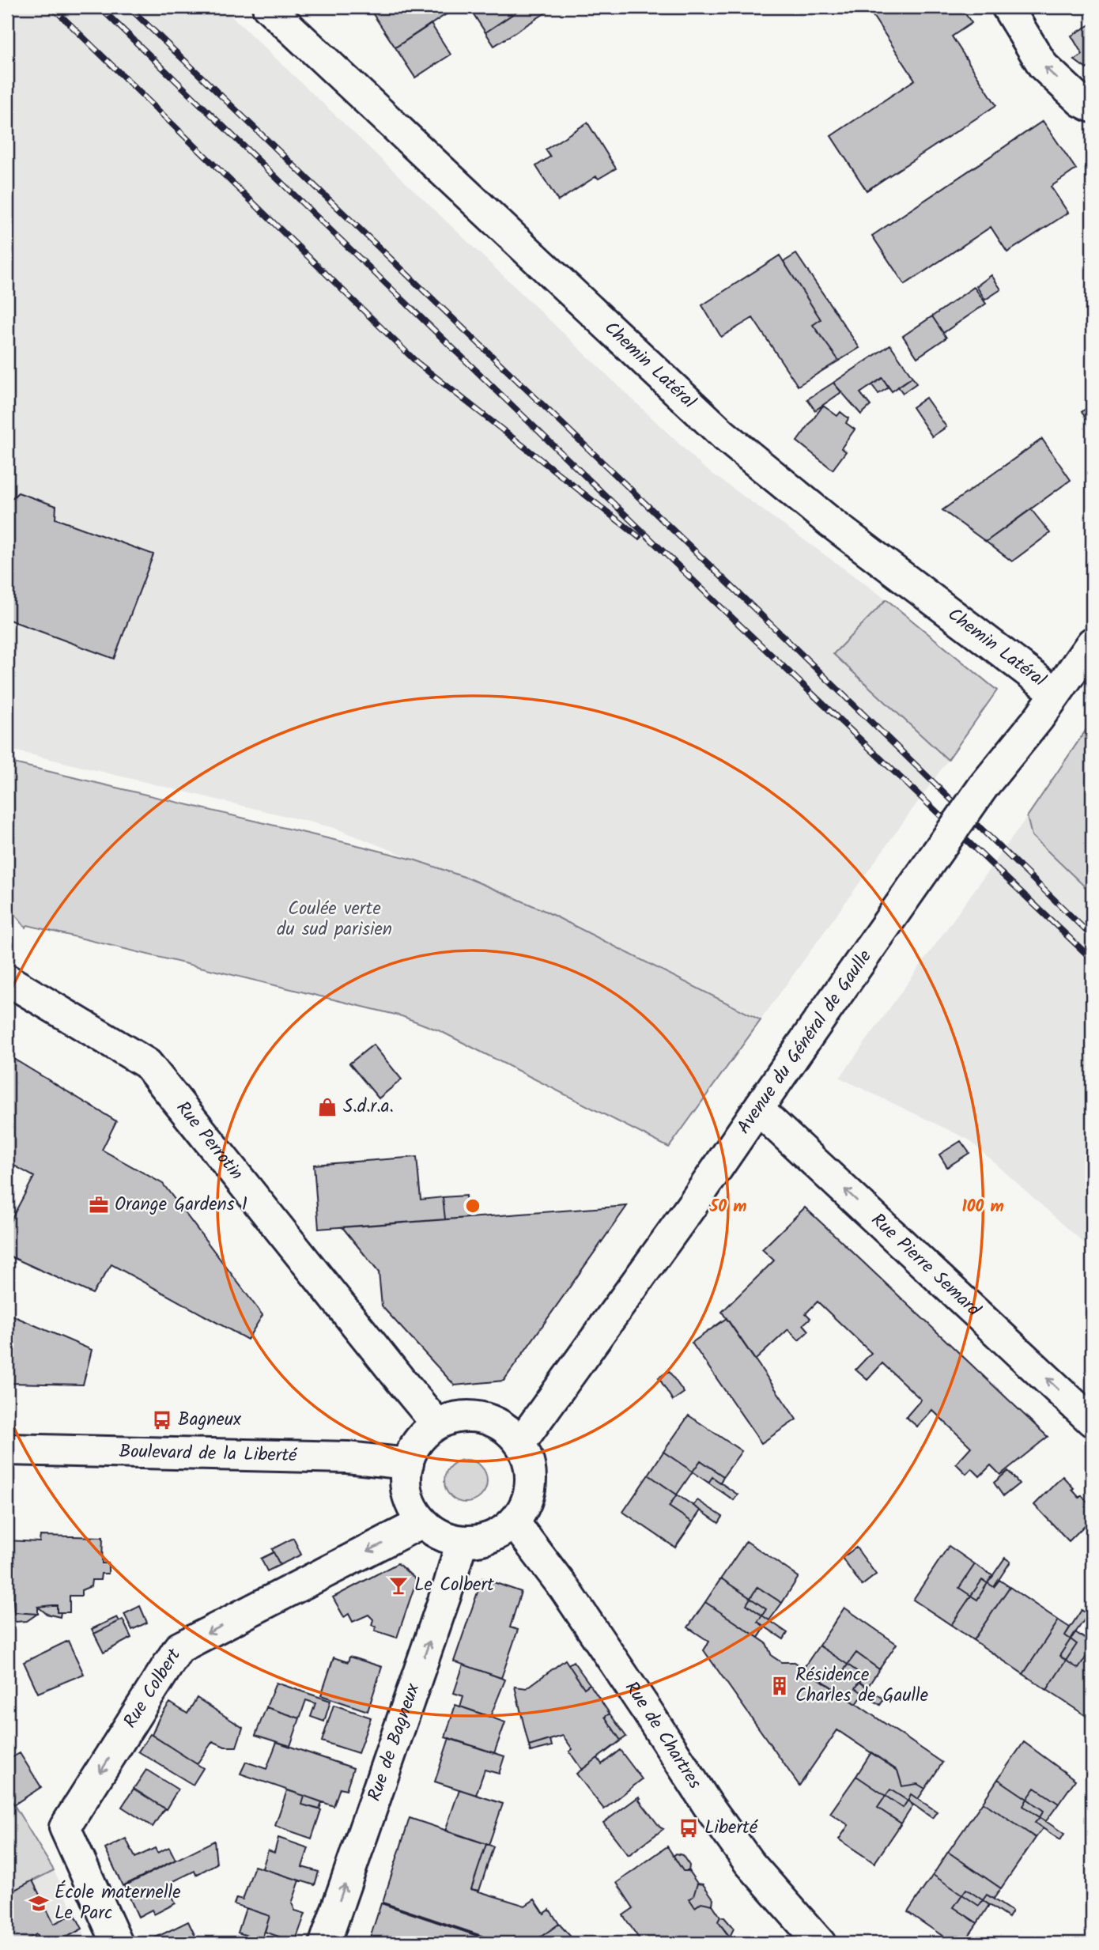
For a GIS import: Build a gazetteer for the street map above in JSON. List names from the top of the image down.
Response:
{
  "streets": {
    "street": [
      "Chemin Latéral",
      "Avenue du Général de Gaulle",
      "Rue Perrotin",
      "Rue Pierre Semard",
      "Boulevard de la Liberté",
      "Rue Colbert",
      "Rue de Chartres",
      "Rue de Bagneux"
    ]
  },
  "crossings": [
    ["Chemin Latéral", "Avenue du Général de Gaulle"],
    ["Avenue du Général de Gaulle", "Rue Perrotin"],
    ["Avenue du Général de Gaulle", "Rue Pierre Semard"],
    ["Avenue du Général de Gaulle", "Boulevard de la Liberté"],
    ["Avenue du Général de Gaulle", "Rue Colbert"],
    ["Avenue du Général de Gaulle", "Rue de Chartres"],
    ["Avenue du Général de Gaulle", "Rue de Bagneux"],
    ["Rue Perrotin", "Boulevard de la Liberté"],
    ["Rue Perrotin", "Rue Colbert"],
    ["Rue Perrotin", "Rue de Chartres"],
    ["Rue Perrotin", "Rue de Bagneux"],
    ["Boulevard de la Liberté", "Rue Colbert"],
    ["Boulevard de la Liberté", "Rue de Chartres"],
    ["Boulevard de la Liberté", "Rue de Bagneux"],
    ["Rue Colbert", "Rue de Chartres"],
    ["Rue Colbert", "Rue de Bagneux"],
    ["Rue de Chartres", "Rue de Bagneux"]
  ],
  "one_way": ["Rue Pierre Semard", "Rue Colbert", "Rue de Bagneux"],
  "parks": ["Coulée verte du sud parisien"],
  "places": {
    "shop": ["S.d.r.a."],
    "office": ["Orange Gardens 1"],
    "bus stop": ["Bagneux", "Liberté"],
    "bar": ["Le Colbert"],
    "building": ["Résidence Charles de Gaulle"],
    "school or university": ["École maternelle Le Parc"]
  },
  "rings": ["50 m", "100 m"]
}
